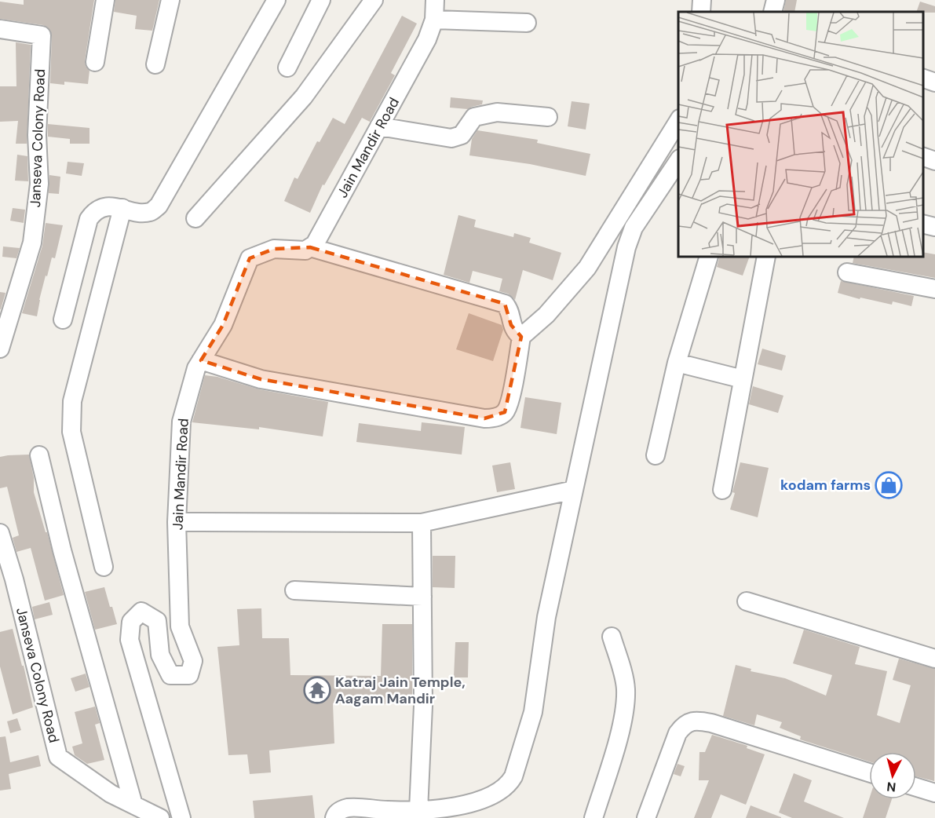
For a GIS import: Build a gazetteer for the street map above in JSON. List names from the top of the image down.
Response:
{
  "streets": {
    "street": ["Janseva Colony Road", "Jain Mandir Road"]
  },
  "places": {
    "shop": ["kodam farms"],
    "temple": ["Katraj Jain Temple, Aagam Mandir"]
  },
  "north": "bottom"
}
